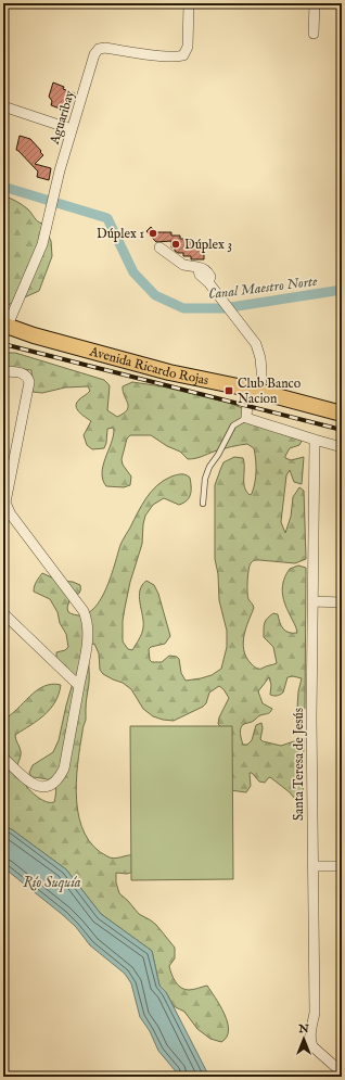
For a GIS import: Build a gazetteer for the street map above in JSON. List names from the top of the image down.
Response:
{
  "streets": {
    "main road": ["Avenida Ricardo Rojas"],
    "street": ["Aguaribay", "Santa Teresa de Jesús"]
  },
  "crossings": [
    ["Aguaribay", "Avenida Ricardo Rojas"]
  ],
  "water": ["Canal Maestro Norte", "Río Suquía"],
  "places": {
    "other": ["Dúplex 1", "Dúplex 3"],
    "transit": ["Club Banco Nacion"]
  },
  "north": "top"
}
